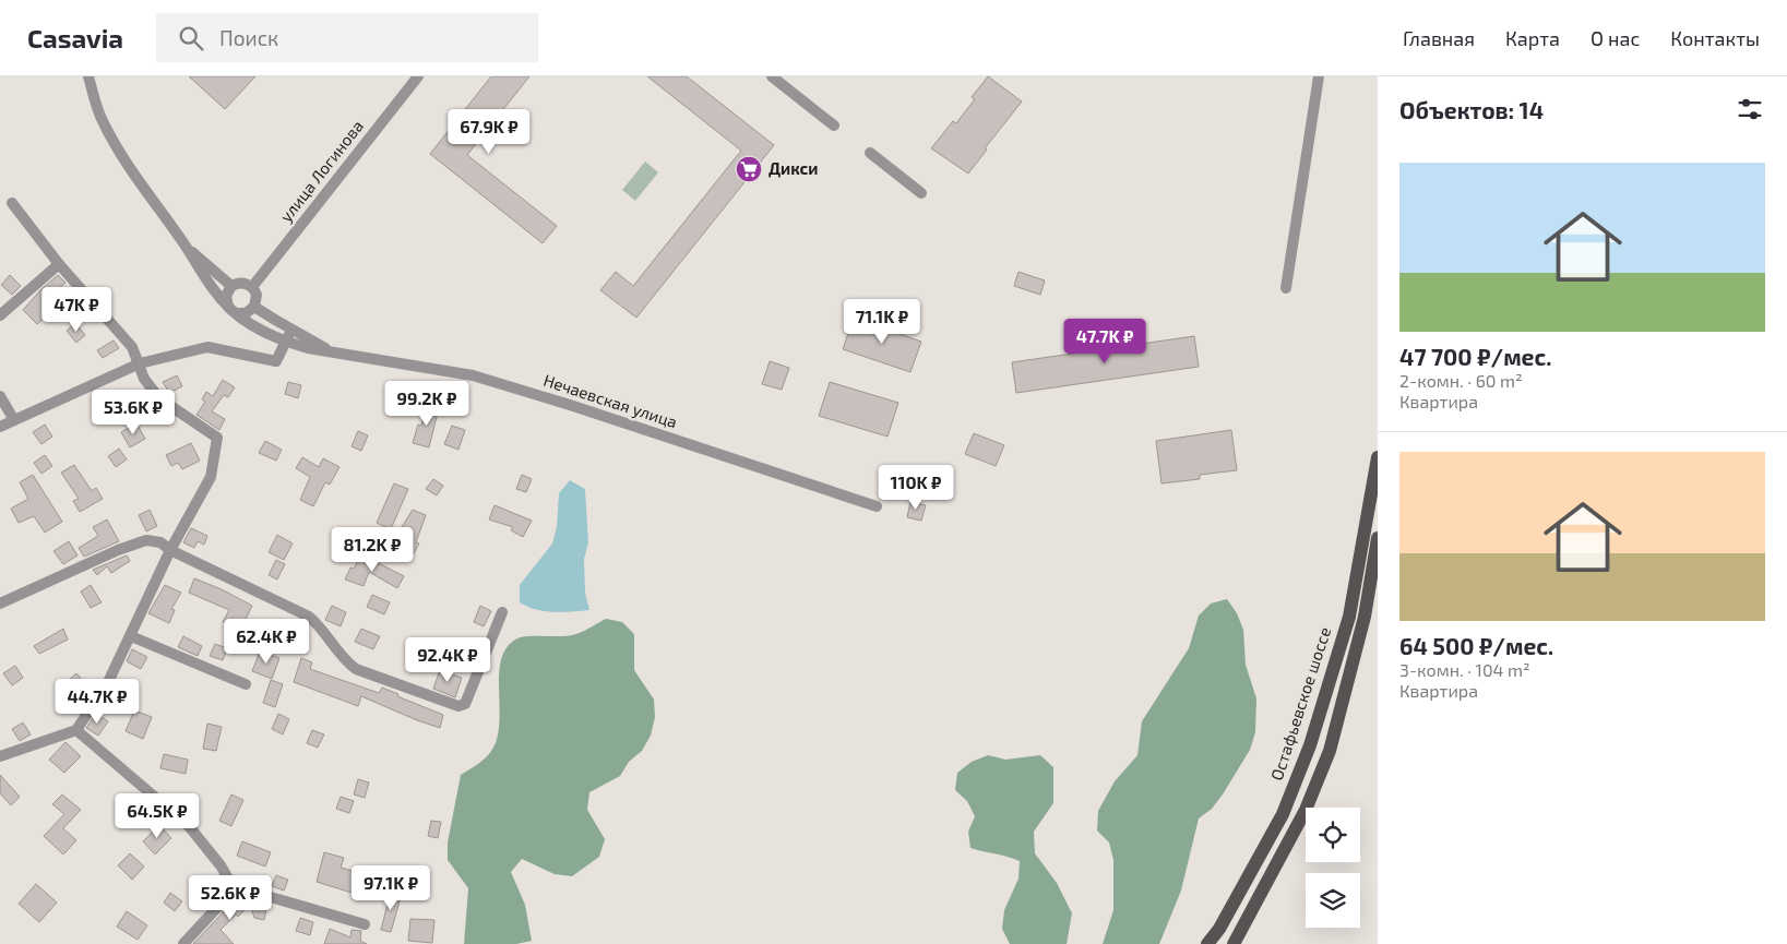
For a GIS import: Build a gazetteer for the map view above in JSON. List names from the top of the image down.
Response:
{
  "streets": {
    "main road": ["Остафьевское шоссе"],
    "street": ["улица Логинова", "Нечаевская улица"]
  },
  "crossings": [
    ["улица Логинова", "Нечаевская улица"]
  ],
  "places": {
    "supermarket": ["Дикси"]
  },
  "page": {
    "header": "Casavia",
    "search": "Поиск",
    "nav": [
      "Главная",
      "Карта",
      "О нас",
      "Контакты"
    ],
    "heading": "Объектов: 14",
    "price": [
      "67.9K ₽",
      "47K ₽",
      "71.1K ₽",
      "47.7K ₽",
      "99.2K ₽",
      "53.6K ₽",
      "110K ₽",
      "81.2K ₽",
      "62.4K ₽",
      "92.4K ₽",
      "44.7K ₽",
      "64.5K ₽",
      "97.1K ₽",
      "52.6K ₽"
    ],
    "list": [
      {
        "name": "47 700 ₽/мес.",
        "note": "2-комн. · 60 m² · Квартира"
      },
      {
        "name": "64 500 ₽/мес.",
        "note": "3-комн. · 104 m² · Квартира"
      }
    ]
  }
}
